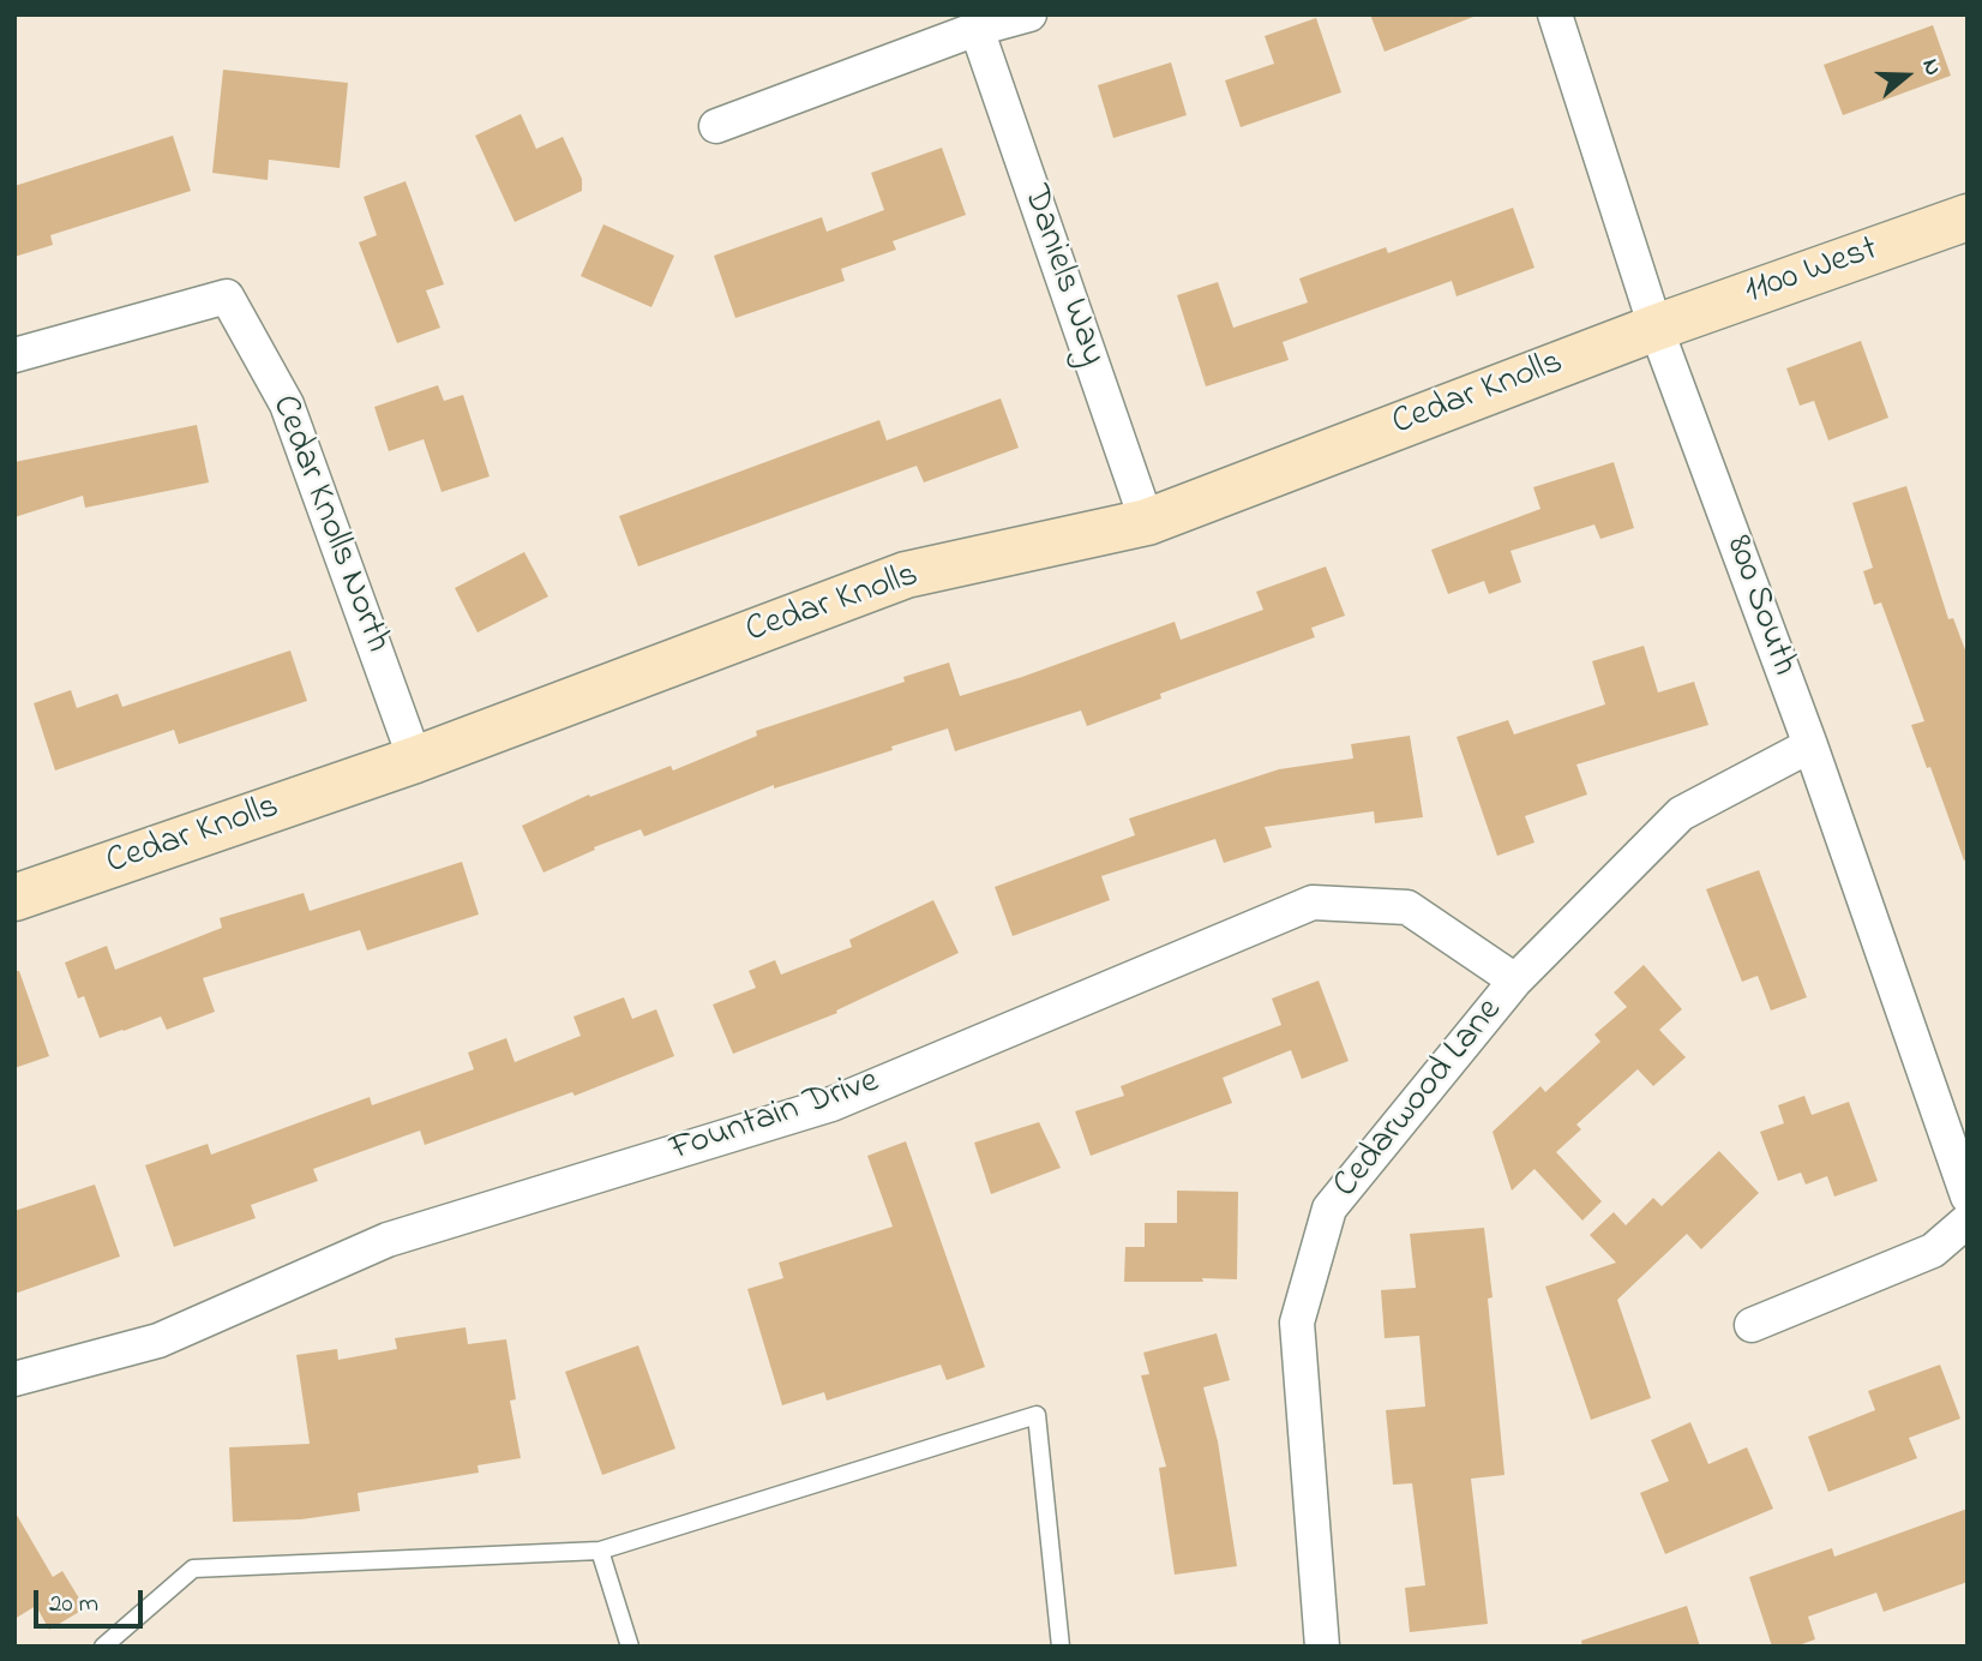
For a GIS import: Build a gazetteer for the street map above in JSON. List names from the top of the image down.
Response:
{
  "streets": {
    "street": [
      "1100 West",
      "Daniels Way",
      "Cedar Knolls",
      "Cedar Knolls North",
      "800 South",
      "Cedarwood Lane",
      "Fountain Drive"
    ]
  },
  "crossings": [
    ["1100 West", "Cedar Knolls"],
    ["1100 West", "800 South"],
    ["Daniels Way", "Cedar Knolls"],
    ["Cedar Knolls", "Cedar Knolls North"],
    ["Cedar Knolls", "800 South"],
    ["800 South", "Cedarwood Lane"],
    ["Cedarwood Lane", "Fountain Drive"]
  ],
  "scale_bar": "20 m",
  "north": "right"
}
